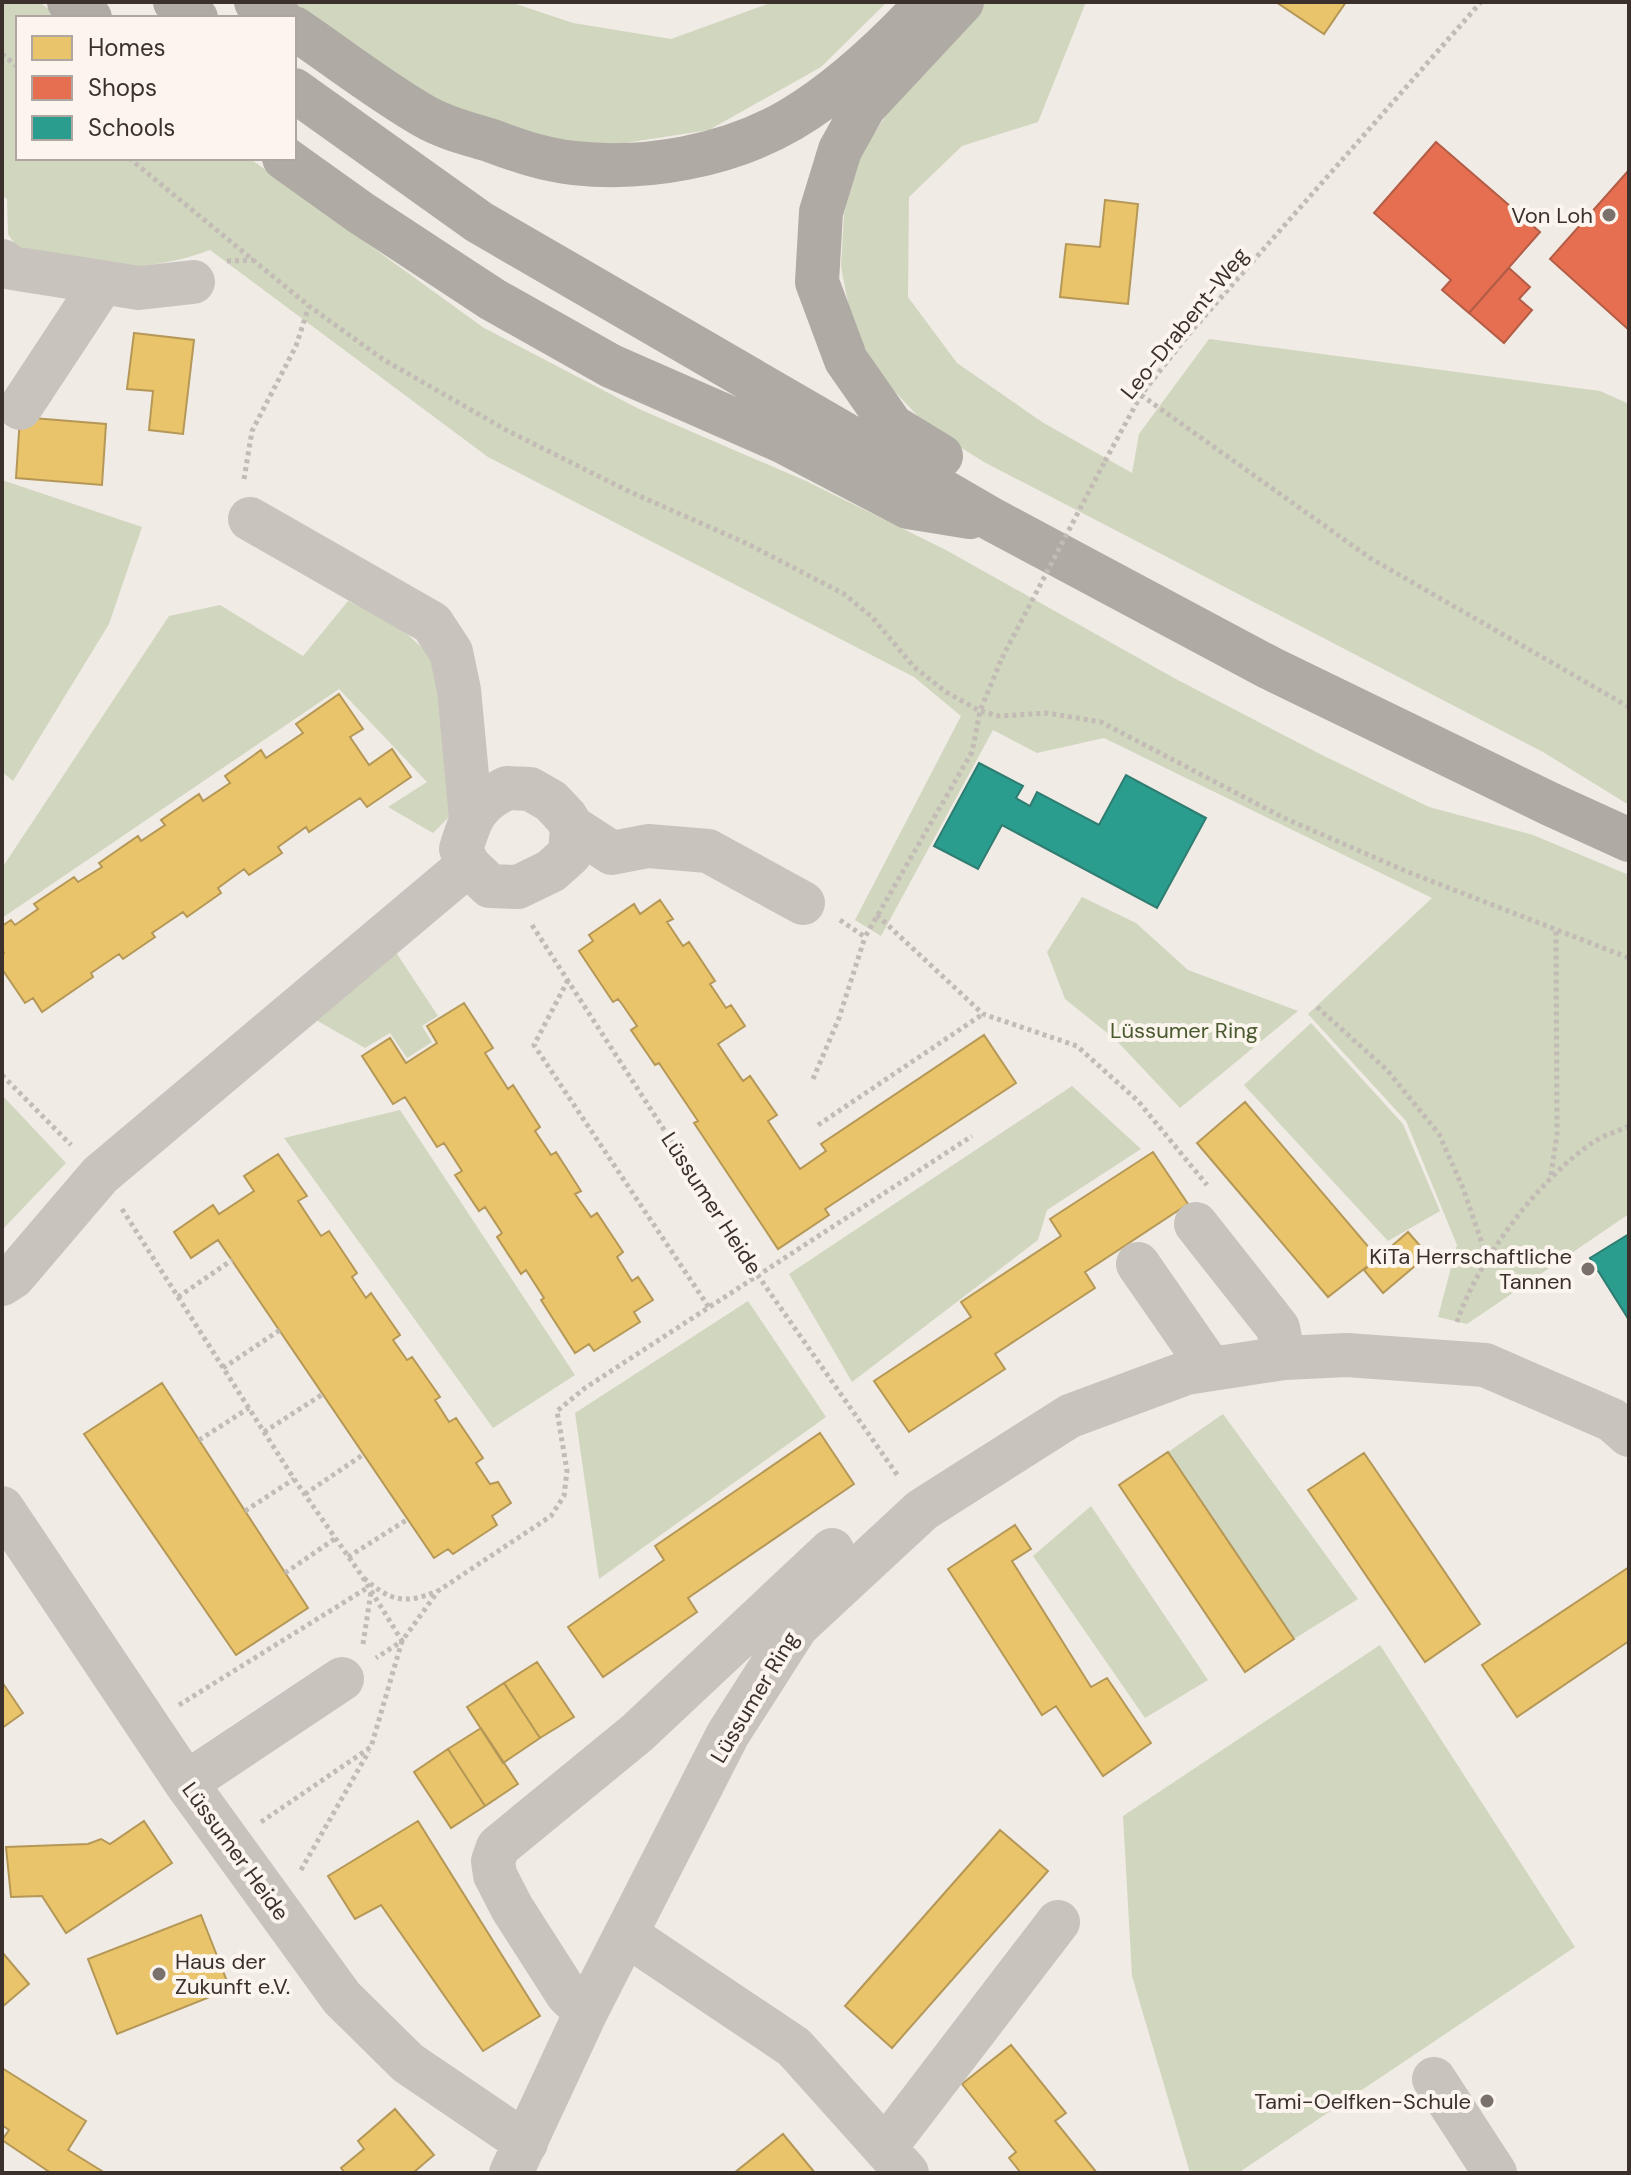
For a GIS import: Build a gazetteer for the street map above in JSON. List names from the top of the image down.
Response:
{
  "streets": {
    "street": ["Lüssumer Heide", "Lüssumer Ring"],
    "path": ["Leo-Drabent-Weg"]
  },
  "crossings": [
    ["Lüssumer Heide", "Lüssumer Ring"]
  ],
  "parks": ["Lüssumer Ring"],
  "places": [
    "Von Loh",
    "KiTa Herrschaftliche Tannen",
    "Haus der Zukunft e.V.",
    "Tami-Oelfken-Schule"
  ],
  "legend": ["Homes", "Shops", "Schools"]
}
